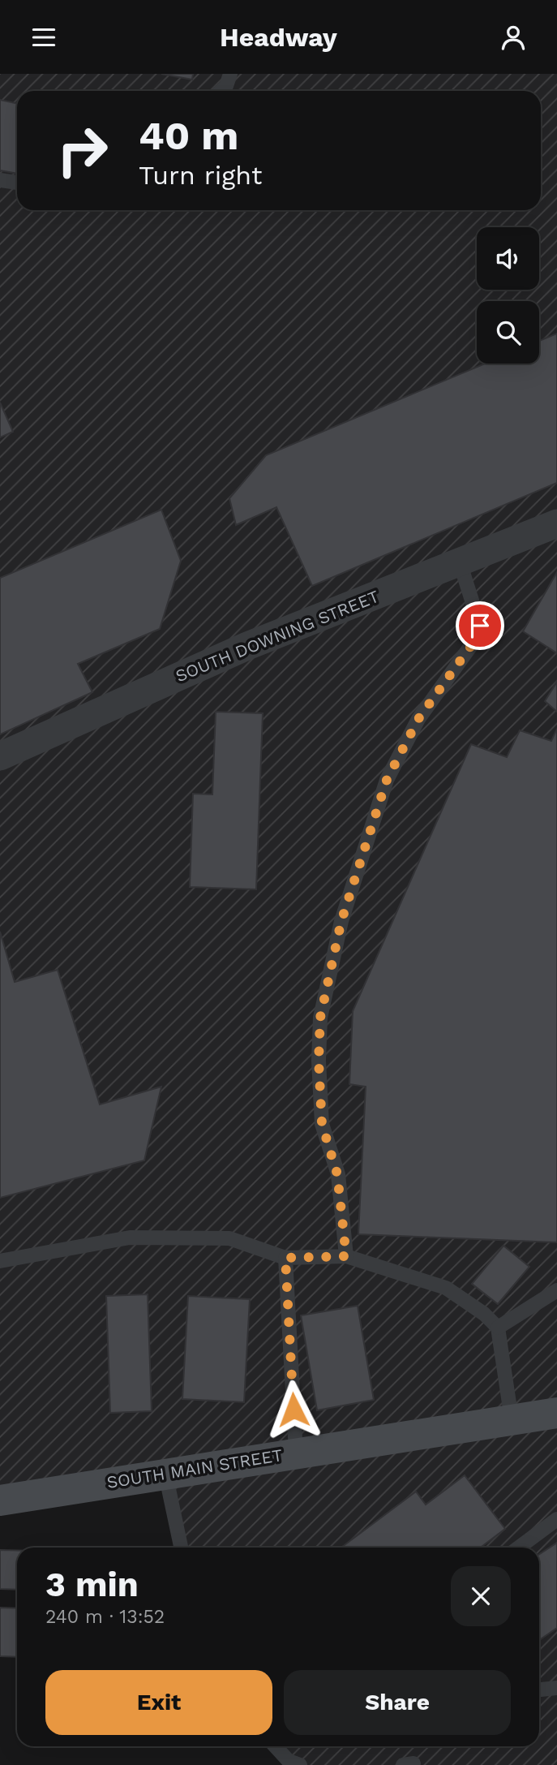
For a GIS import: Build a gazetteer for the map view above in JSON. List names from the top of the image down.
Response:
{
  "streets": {
    "main road": ["SOUTH MAIN STREET"],
    "street": ["SOUTH DOWNING STREET"]
  },
  "page": {
    "header": "Headway",
    "turn": ["40 m", "Turn right"],
    "heading": ["3 min", "240 m · 13:52"],
    "buttons": ["Exit", "Share"]
  }
}
